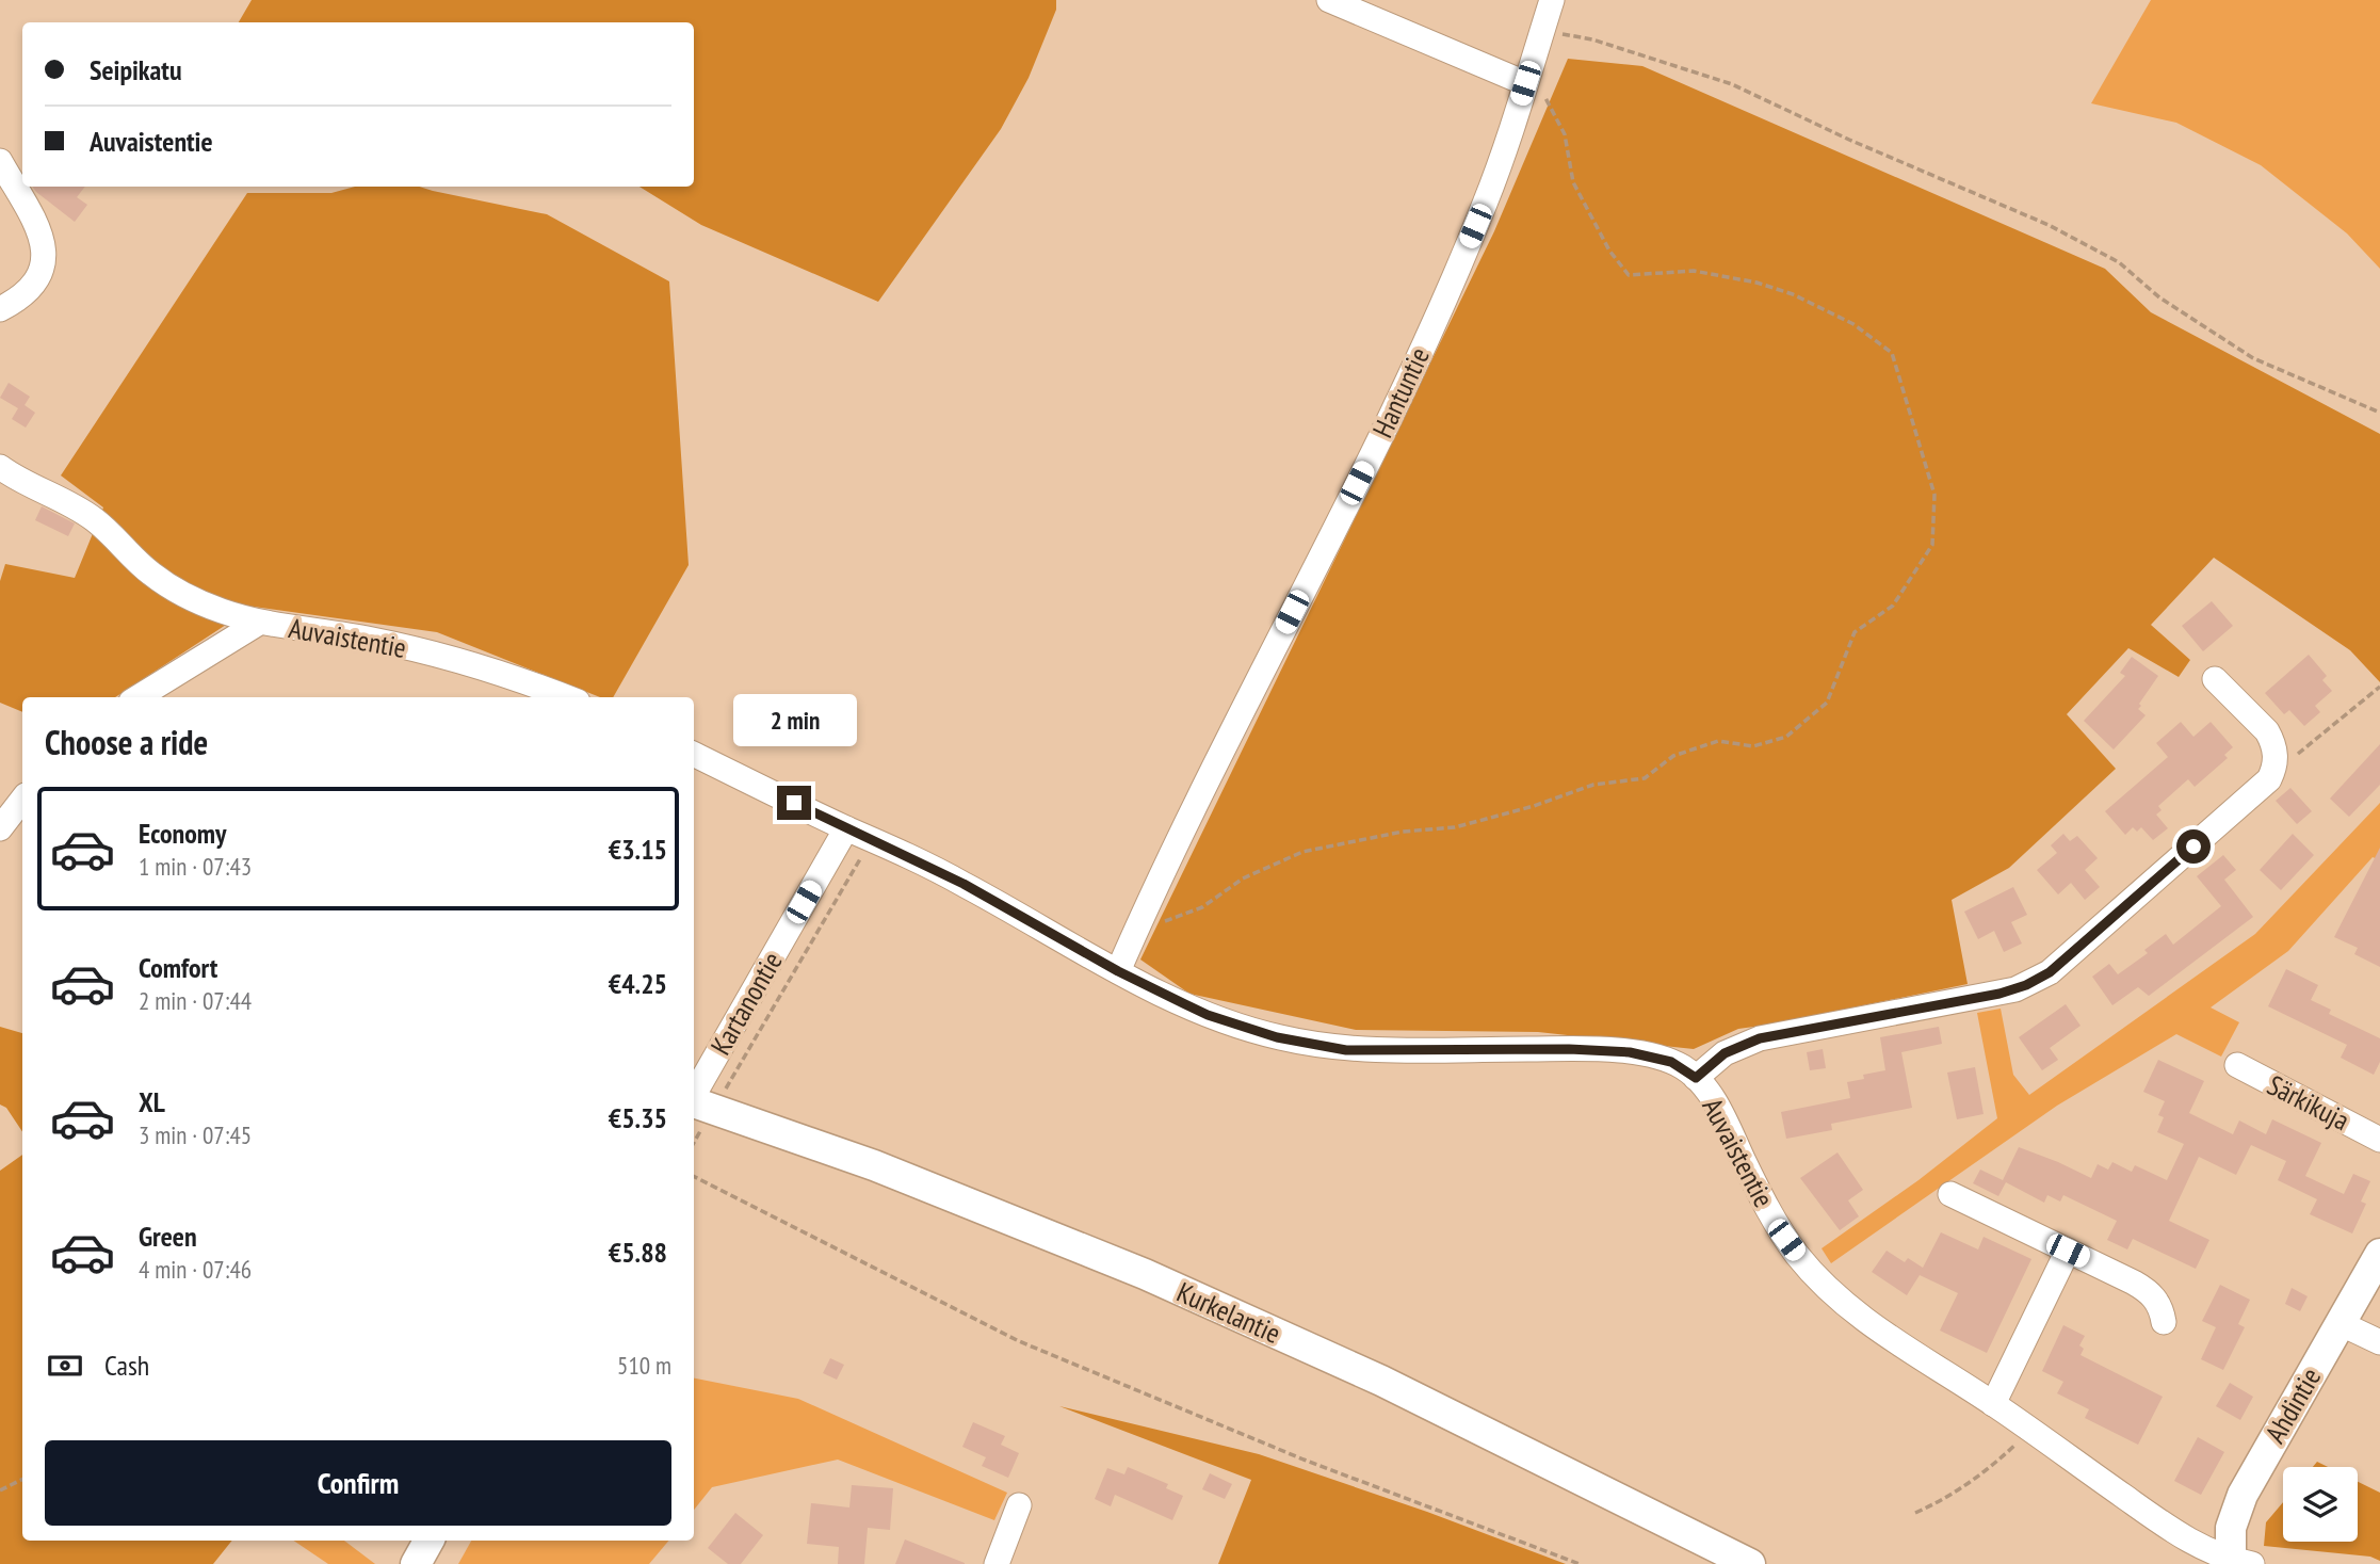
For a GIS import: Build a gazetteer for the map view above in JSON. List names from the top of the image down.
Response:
{
  "streets": {
    "street": [
      "Hantuntie",
      "Auvaistentie",
      "Kartanontie",
      "Särkikuja",
      "Kurkelantie",
      "Ahdintie"
    ]
  },
  "crossings": [
    ["Hantuntie", "Auvaistentie"],
    ["Auvaistentie", "Kartanontie"],
    ["Auvaistentie", "Ahdintie"]
  ],
  "page": {
    "banner": ["Seipikatu", "Auvaistentie"],
    "bubble": "2 min",
    "heading": "Choose a ride",
    "list": [
      {
        "name": "Economy",
        "note": "1 min · 07:43",
        "value": "€3.15"
      },
      {
        "name": "Comfort",
        "note": "2 min · 07:44",
        "value": "€4.25"
      },
      {
        "name": "XL",
        "note": "3 min · 07:45",
        "value": "€5.35"
      },
      {
        "name": "Green",
        "note": "4 min · 07:46",
        "value": "€5.88"
      }
    ],
    "pay": ["Cash", "510 m"],
    "buttons": "Confirm"
  }
}
